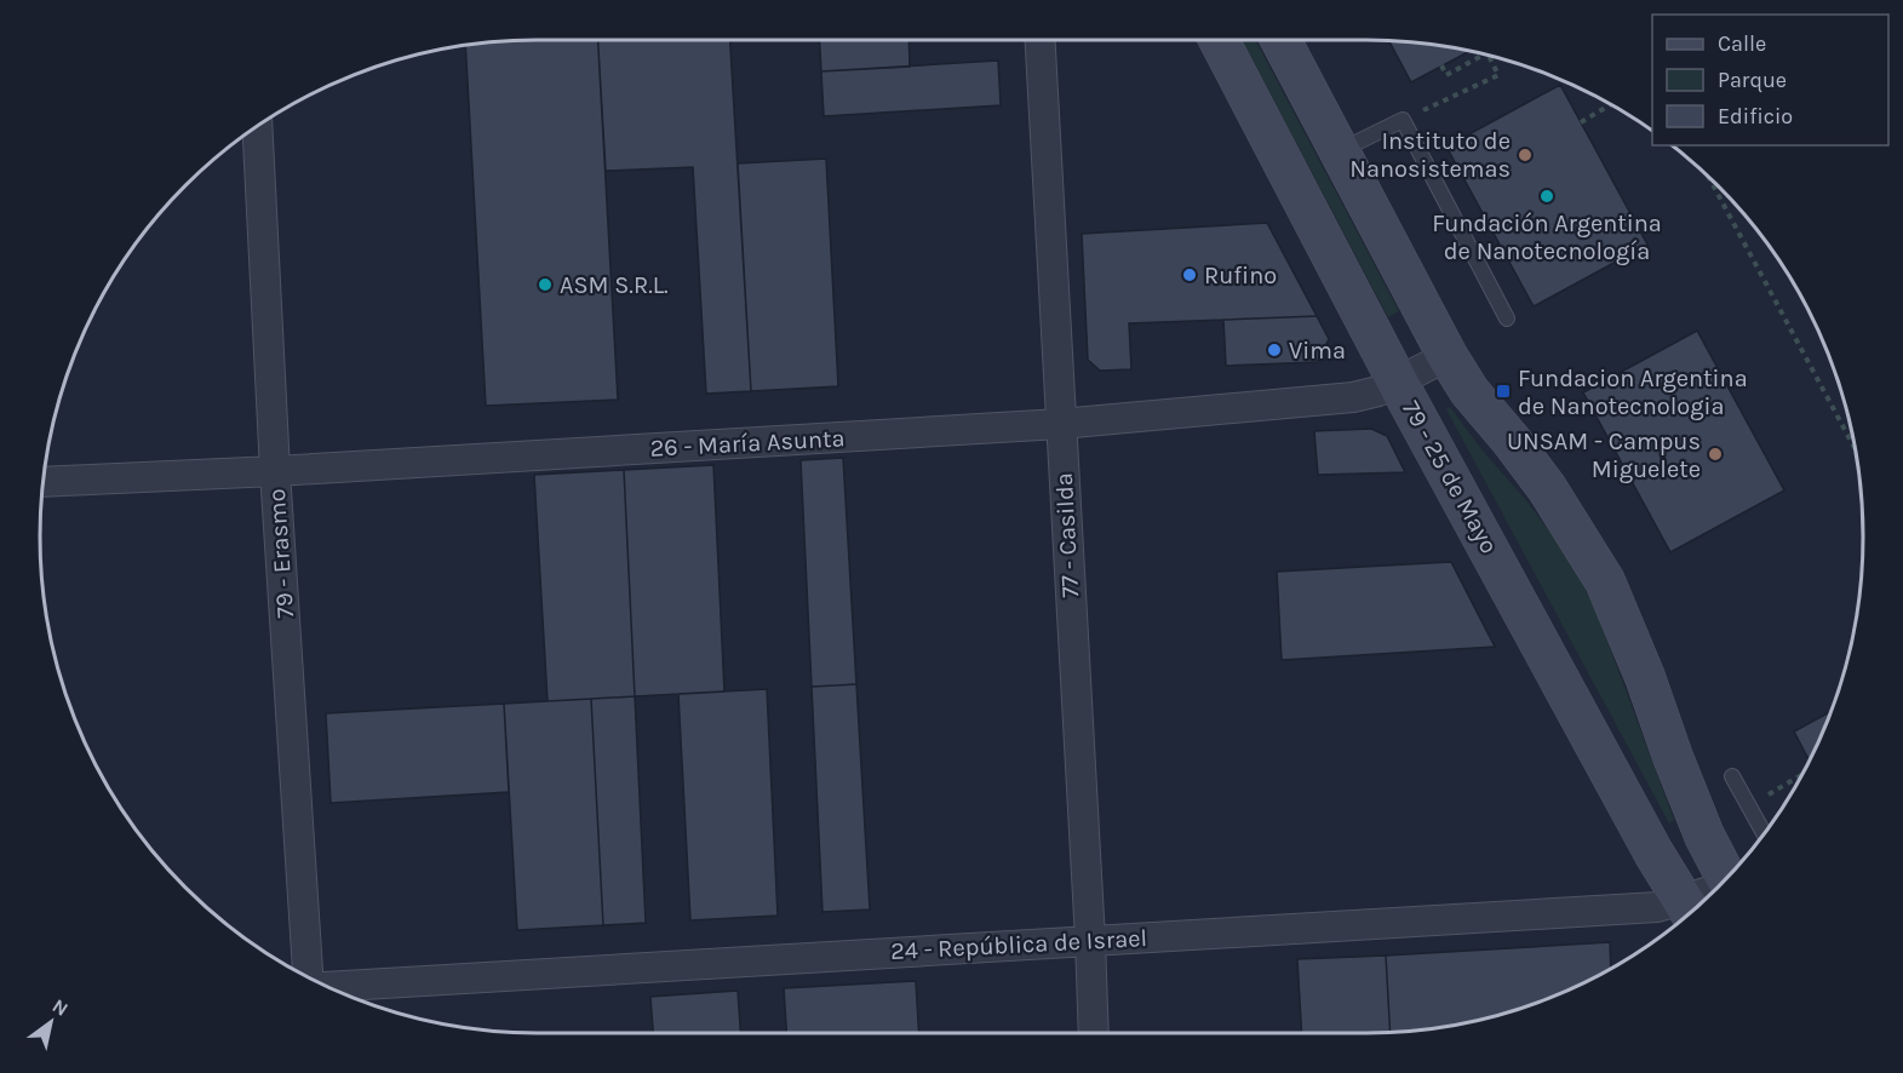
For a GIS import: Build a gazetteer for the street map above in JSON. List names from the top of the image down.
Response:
{
  "streets": {
    "main road": ["79 - 25 de Mayo"],
    "street": [
      "26 - María Asunta",
      "77 - Casilda",
      "79 - Erasmo",
      "24 - República de Israel"
    ]
  },
  "crossings": [
    ["26 - María Asunta", "79 - 25 de Mayo"],
    ["26 - María Asunta", "77 - Casilda"],
    ["26 - María Asunta", "79 - Erasmo"],
    ["79 - 25 de Mayo", "24 - República de Israel"],
    ["77 - Casilda", "24 - República de Israel"]
  ],
  "places": {
    "other": [
      "Instituto de Nanosistemas",
      "Fundación Argentina de Nanotecnología",
      "Rufino",
      "ASM S.R.L.",
      "Vima",
      "UNSAM - Campus Miguelete"
    ],
    "transit": ["Fundacion Argentina de Nanotecnologia"]
  },
  "legend": ["Calle", "Parque", "Edificio"],
  "north": "top right"
}
